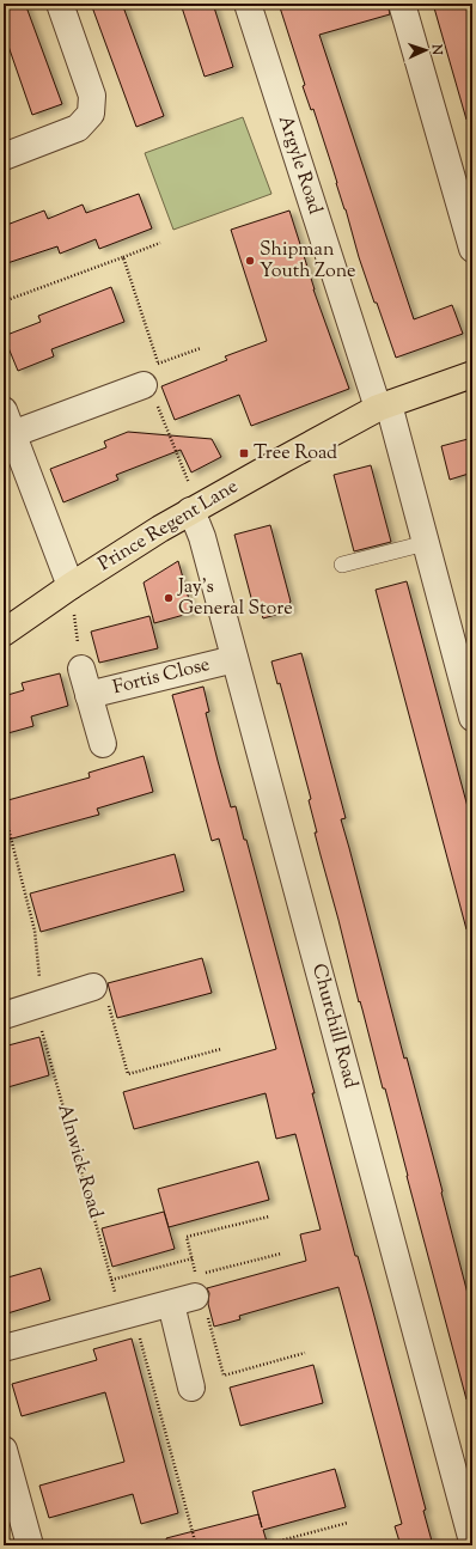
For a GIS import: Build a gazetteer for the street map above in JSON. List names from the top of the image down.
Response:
{
  "streets": {
    "main road": ["Prince Regent Lane"],
    "street": ["Argyle Road", "Fortis Close", "Churchill Road"],
    "path": ["Alnwick Road"]
  },
  "crossings": [
    ["Argyle Road", "Prince Regent Lane"],
    ["Prince Regent Lane", "Churchill Road"],
    ["Fortis Close", "Churchill Road"]
  ],
  "places": {
    "other": ["Shipman Youth Zone", "Jay's General Store"],
    "transit": ["Tree Road"]
  },
  "north": "right"
}
